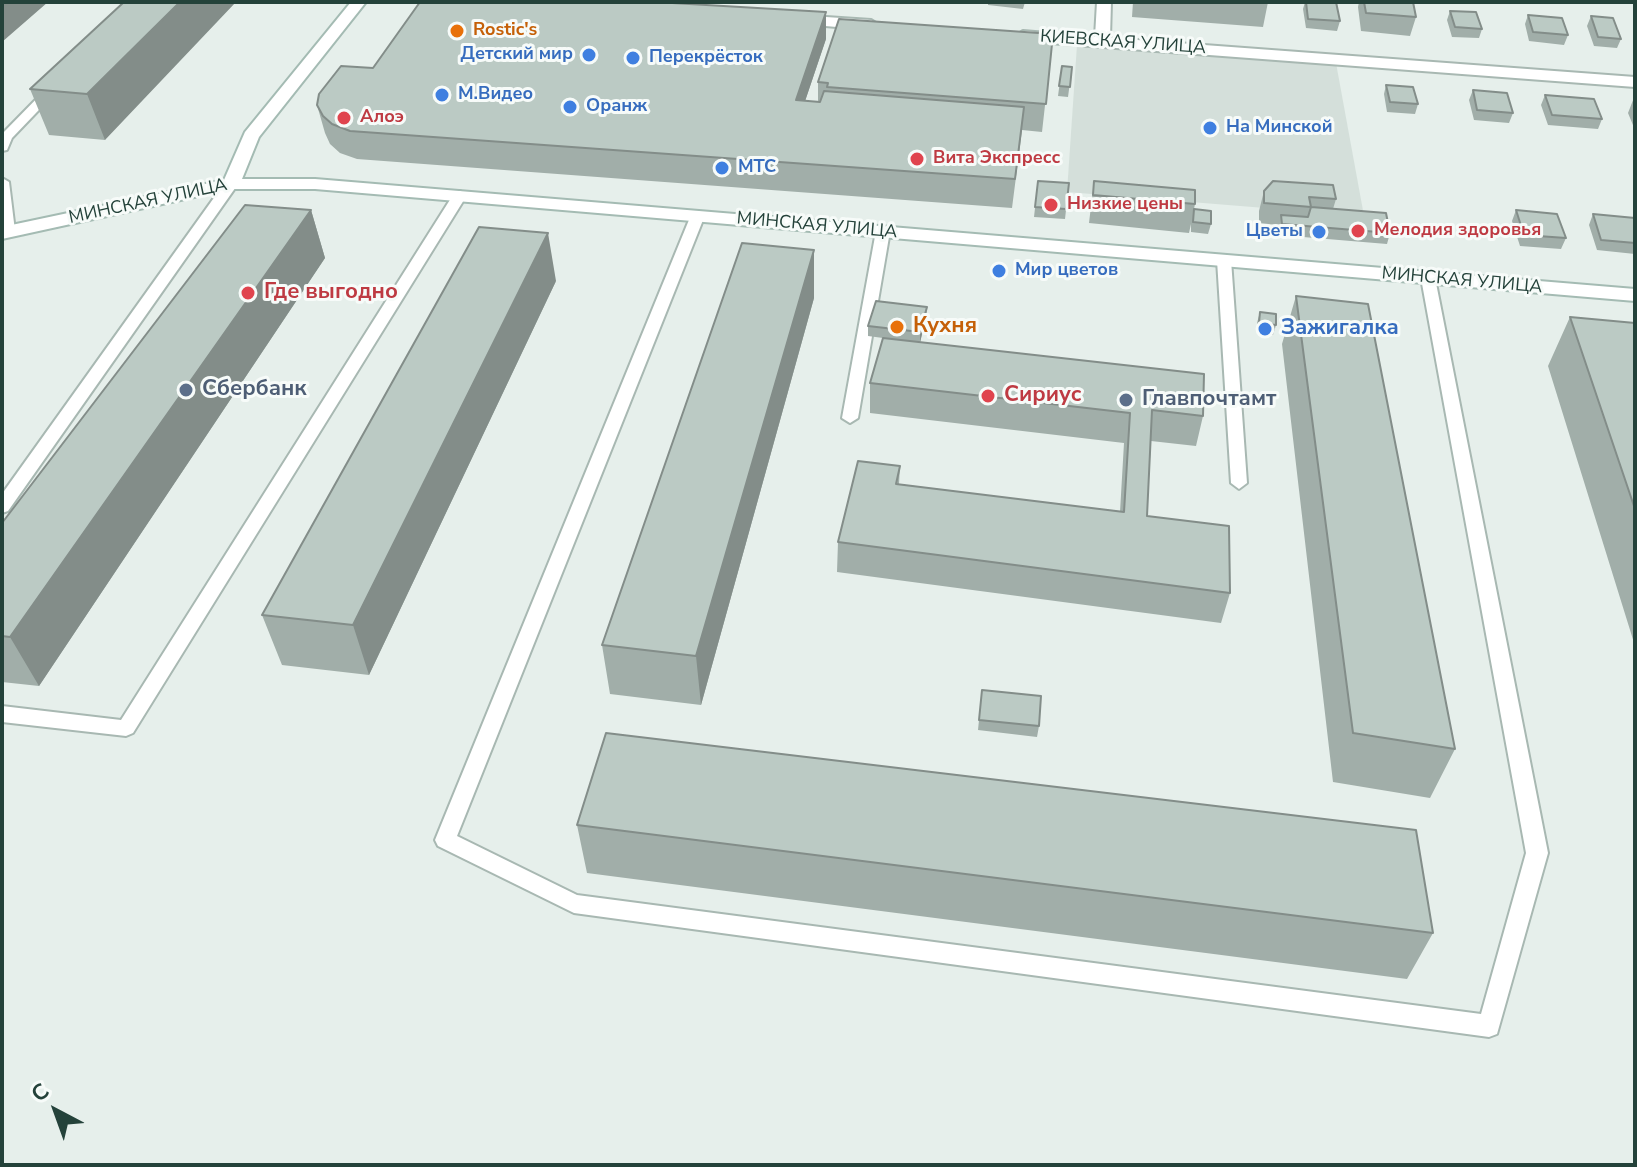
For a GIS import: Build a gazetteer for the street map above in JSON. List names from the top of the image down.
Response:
{
  "streets": {
    "main road": ["КИЕВСКАЯ УЛИЦА", "МИНСКАЯ УЛИЦА"]
  },
  "places": [
    "Rostic's",
    "Детский мир",
    "Перекрёсток",
    "М.Видео",
    "Оранж",
    "Алоэ",
    "На Минской",
    "Вита Экспресс",
    "МТС",
    "Низкие цены",
    "Мелодия здоровья",
    "Цветы",
    "Мир цветов",
    "Где выгодно",
    "Кухня",
    "Зажигалка",
    "Сбербанк",
    "Сириус",
    "Главпочтамт"
  ],
  "north": "top left"
}
